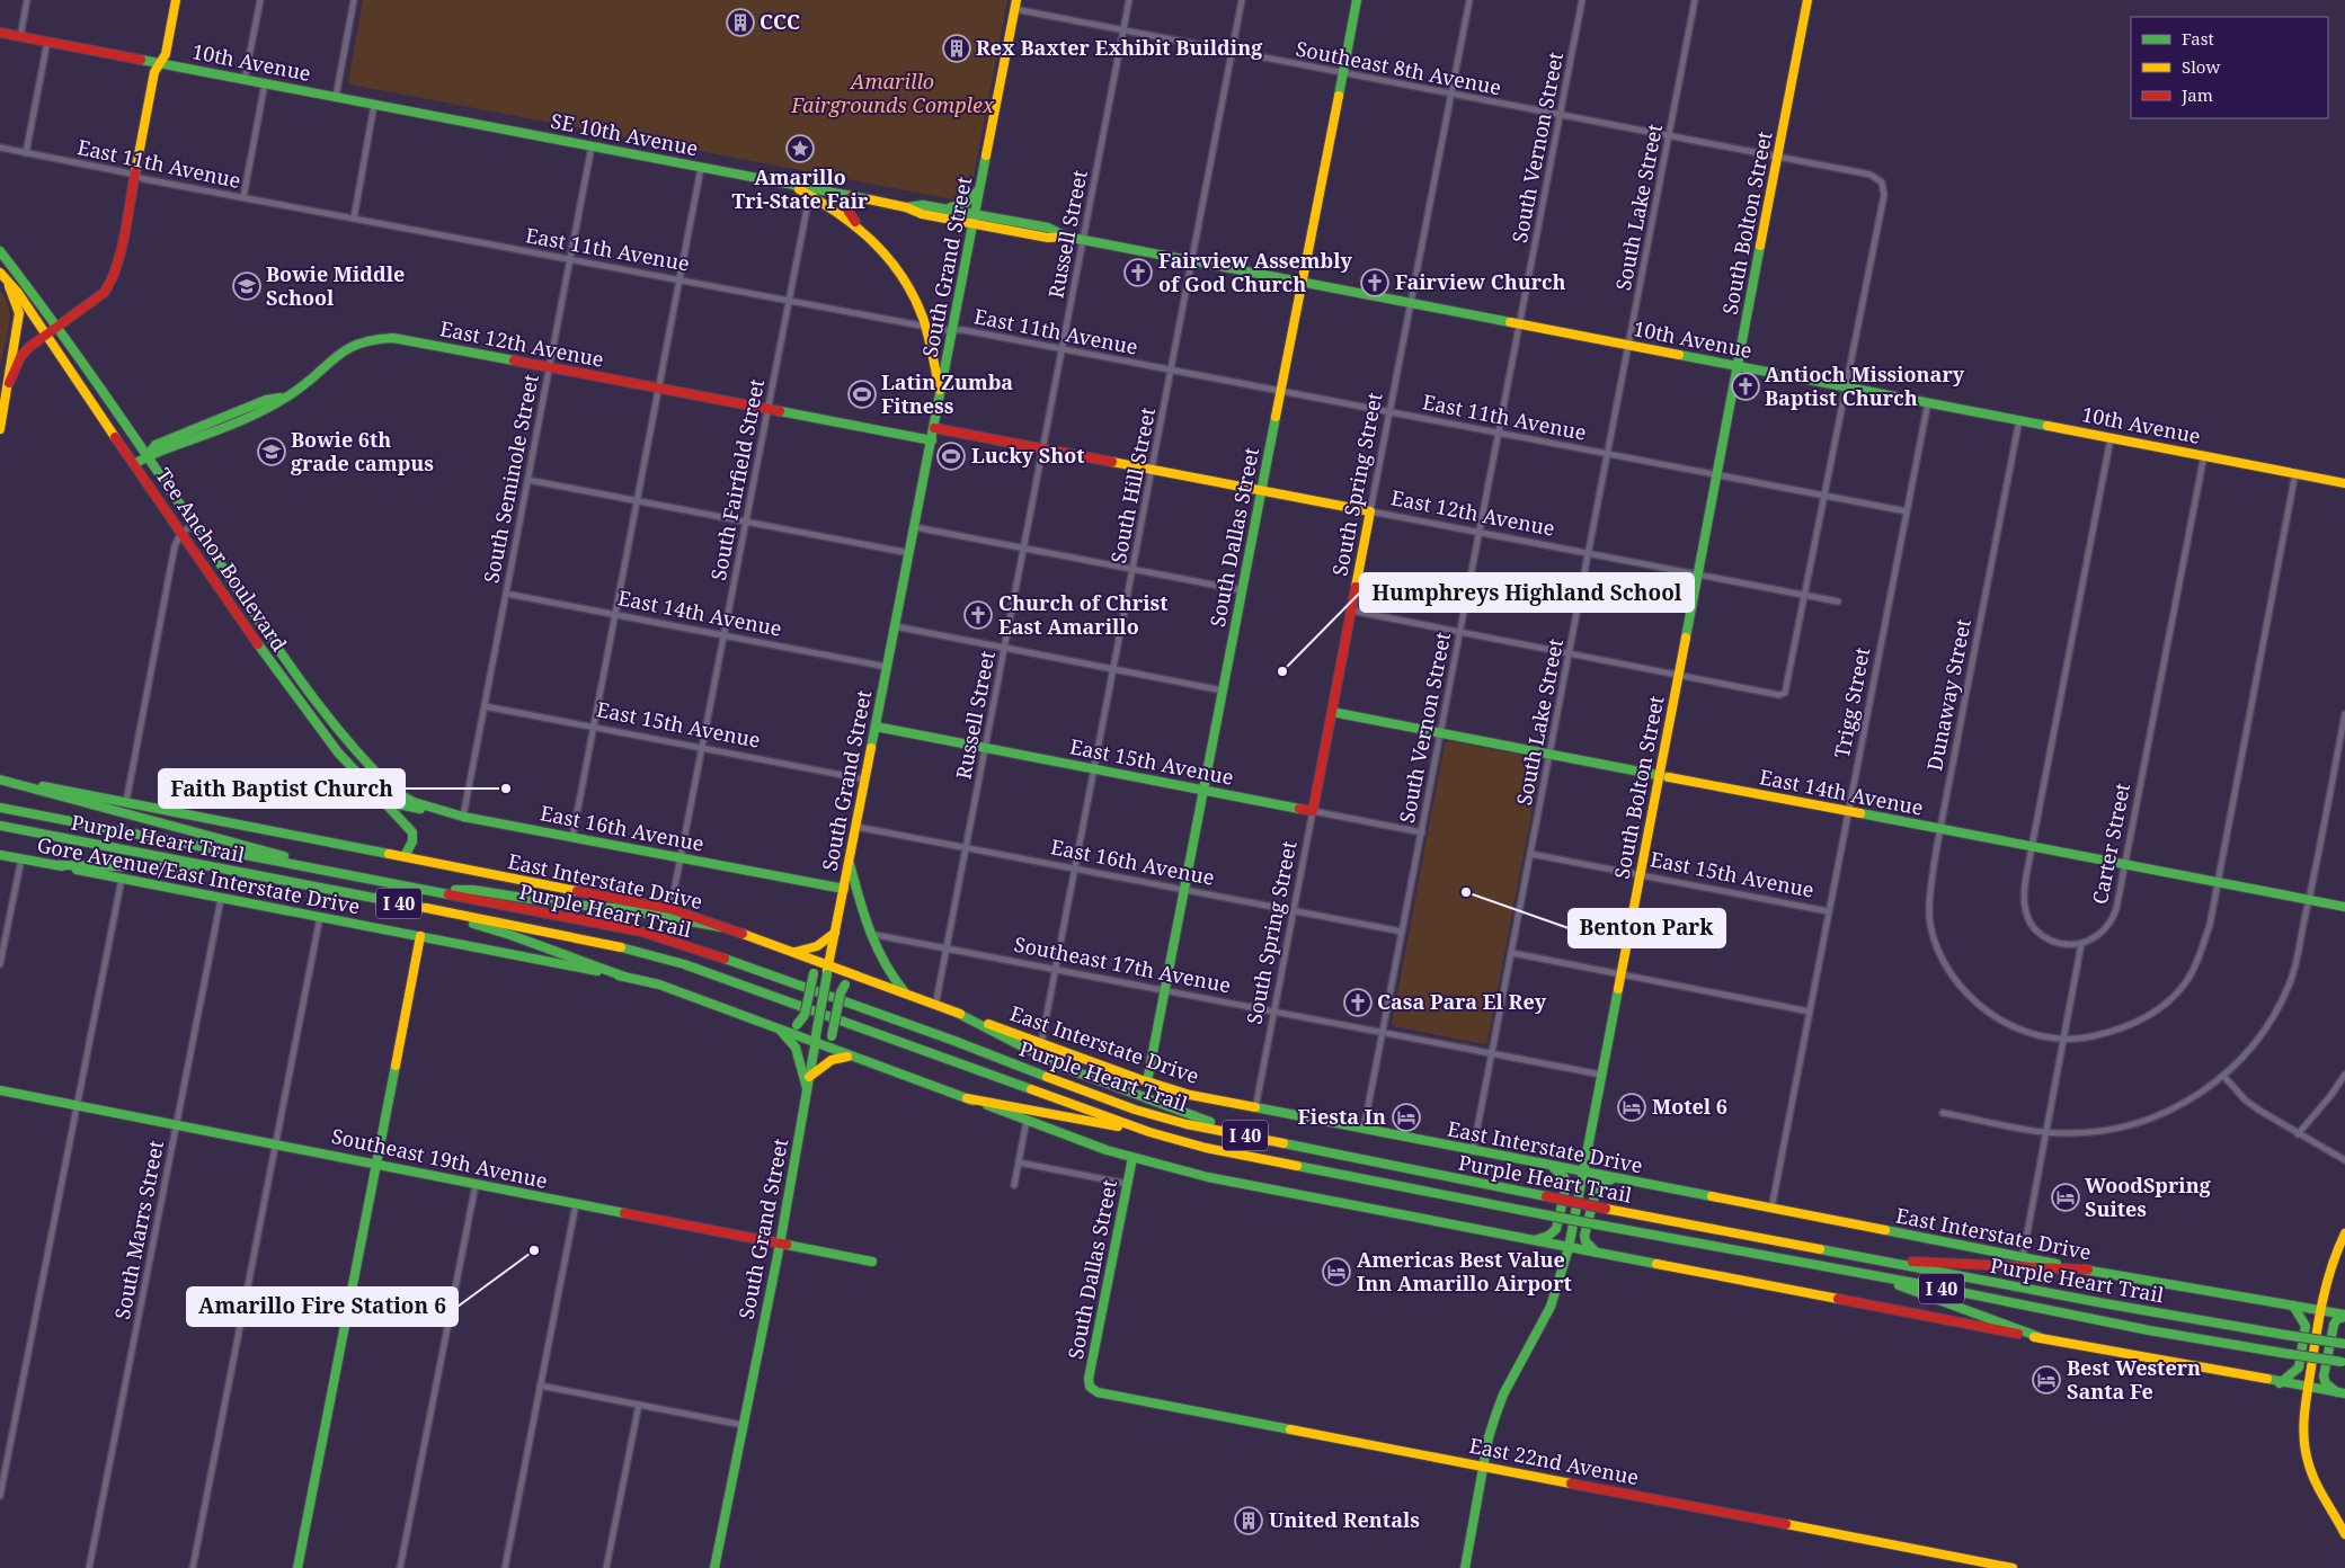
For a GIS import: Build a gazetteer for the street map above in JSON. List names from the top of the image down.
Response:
{
  "streets": {
    "main road": [
      "10th Avenue",
      "SE 10th Avenue",
      "South Bolton Street",
      "South Grand Street",
      "East 12th Avenue",
      "South Spring Street",
      "South Dallas Street",
      "Tee Anchor Boulevard",
      "East 14th Avenue",
      "East 15th Avenue",
      "East 16th Avenue",
      "Purple Heart Trail",
      "Gore Avenue/East Interstate Drive",
      "East Interstate Drive",
      "I 40",
      "Southeast 19th Avenue",
      "East 22nd Avenue"
    ],
    "street": [
      "Southeast 8th Avenue",
      "South Vernon Street",
      "East 11th Avenue",
      "South Lake Street",
      "Russell Street",
      "South Seminole Street",
      "South Fairfield Street",
      "South Hill Street",
      "Dunaway Street",
      "Trigg Street",
      "Carter Street",
      "Southeast 17th Avenue",
      "South Marrs Street"
    ]
  },
  "crossings": [
    ["10th Avenue", "Southeast 8th Avenue"],
    ["10th Avenue", "SE 10th Avenue"],
    ["10th Avenue", "South Vernon Street"],
    ["10th Avenue", "South Lake Street"],
    ["10th Avenue", "South Bolton Street"],
    ["10th Avenue", "Russell Street"],
    ["10th Avenue", "South Grand Street"],
    ["10th Avenue", "South Spring Street"],
    ["10th Avenue", "South Hill Street"],
    ["10th Avenue", "South Dallas Street"],
    ["10th Avenue", "Dunaway Street"],
    ["10th Avenue", "Trigg Street"],
    ["10th Avenue", "Carter Street"],
    ["Southeast 8th Avenue", "South Vernon Street"],
    ["Southeast 8th Avenue", "South Lake Street"],
    ["Southeast 8th Avenue", "South Bolton Street"],
    ["Southeast 8th Avenue", "Russell Street"],
    ["Southeast 8th Avenue", "South Grand Street"],
    ["Southeast 8th Avenue", "South Spring Street"],
    ["Southeast 8th Avenue", "South Hill Street"],
    ["Southeast 8th Avenue", "South Dallas Street"],
    ["SE 10th Avenue", "South Seminole Street"],
    ["SE 10th Avenue", "South Fairfield Street"],
    ["South Vernon Street", "East 11th Avenue"],
    ["South Vernon Street", "East 12th Avenue"],
    ["South Vernon Street", "East 14th Avenue"],
    ["South Vernon Street", "East 15th Avenue"],
    ["South Vernon Street", "East 16th Avenue"],
    ["South Vernon Street", "East Interstate Drive"],
    ["South Vernon Street", "Southeast 17th Avenue"],
    ["East 11th Avenue", "South Lake Street"],
    ["East 11th Avenue", "South Bolton Street"],
    ["East 11th Avenue", "Russell Street"],
    ["East 11th Avenue", "South Grand Street"],
    ["East 11th Avenue", "South Seminole Street"],
    ["East 11th Avenue", "South Fairfield Street"],
    ["East 11th Avenue", "South Spring Street"],
    ["East 11th Avenue", "South Hill Street"],
    ["East 11th Avenue", "South Dallas Street"],
    ["East 11th Avenue", "Trigg Street"],
    ["South Lake Street", "East 12th Avenue"],
    ["South Lake Street", "East 14th Avenue"],
    ["South Lake Street", "East 15th Avenue"],
    ["South Lake Street", "East Interstate Drive"],
    ["South Lake Street", "Southeast 17th Avenue"],
    ["South Bolton Street", "East 12th Avenue"],
    ["South Bolton Street", "East 14th Avenue"],
    ["South Bolton Street", "East 15th Avenue"],
    ["South Bolton Street", "East Interstate Drive"],
    ["South Bolton Street", "Southeast 17th Avenue"],
    ["South Bolton Street", "East 22nd Avenue"],
    ["Russell Street", "East 12th Avenue"],
    ["Russell Street", "East 15th Avenue"],
    ["Russell Street", "East 16th Avenue"],
    ["Russell Street", "East Interstate Drive"],
    ["Russell Street", "Southeast 17th Avenue"],
    ["South Grand Street", "East 12th Avenue"],
    ["South Grand Street", "East 14th Avenue"],
    ["South Grand Street", "East 15th Avenue"],
    ["South Grand Street", "East 16th Avenue"],
    ["South Grand Street", "Gore Avenue/East Interstate Drive"],
    ["South Grand Street", "East Interstate Drive"],
    ["South Grand Street", "Southeast 19th Avenue"],
    ["East 12th Avenue", "South Seminole Street"],
    ["East 12th Avenue", "South Fairfield Street"],
    ["East 12th Avenue", "South Spring Street"],
    ["East 12th Avenue", "South Hill Street"],
    ["East 12th Avenue", "South Dallas Street"],
    ["East 12th Avenue", "Tee Anchor Boulevard"],
    ["South Seminole Street", "East 14th Avenue"],
    ["South Seminole Street", "East 15th Avenue"],
    ["South Seminole Street", "East 16th Avenue"],
    ["South Fairfield Street", "East 14th Avenue"],
    ["South Fairfield Street", "East 15th Avenue"],
    ["South Fairfield Street", "East 16th Avenue"],
    ["South Fairfield Street", "East Interstate Drive"],
    ["South Spring Street", "East 14th Avenue"],
    ["South Spring Street", "East 15th Avenue"],
    ["South Spring Street", "East 16th Avenue"],
    ["South Spring Street", "East Interstate Drive"],
    ["South Spring Street", "Southeast 17th Avenue"],
    ["South Hill Street", "East 15th Avenue"],
    ["South Hill Street", "East 16th Avenue"],
    ["South Hill Street", "East Interstate Drive"],
    ["South Hill Street", "Southeast 17th Avenue"],
    ["South Dallas Street", "East 15th Avenue"],
    ["South Dallas Street", "East 16th Avenue"],
    ["South Dallas Street", "East Interstate Drive"],
    ["South Dallas Street", "Southeast 17th Avenue"],
    ["South Dallas Street", "East 22nd Avenue"],
    ["Tee Anchor Boulevard", "East 16th Avenue"],
    ["Tee Anchor Boulevard", "East Interstate Drive"],
    ["East 14th Avenue", "Dunaway Street"],
    ["East 14th Avenue", "Trigg Street"],
    ["East 14th Avenue", "Carter Street"],
    ["Trigg Street", "East 15th Avenue"],
    ["Trigg Street", "East Interstate Drive"],
    ["Gore Avenue/East Interstate Drive", "South Marrs Street"],
    ["Southeast 19th Avenue", "South Marrs Street"]
  ],
  "parks": ["Amarillo Fairgrounds Complex"],
  "places": {
    "building": ["CCC", "Rex Baxter Exhibit Building", "United Rentals"],
    "place": ["Amarillo Tri-State Fair"],
    "church": [
      "Fairview Assembly of God Church",
      "Fairview Church",
      "Antioch Missionary Baptist Church",
      "Church of Christ East Amarillo",
      "Casa Para El Rey"
    ],
    "school or university": ["Bowie Middle School", "Bowie 6th grade campus"],
    "sports": ["Latin Zumba Fitness", "Lucky Shot"],
    "other": [
      "Humphreys Highland School",
      "Faith Baptist Church",
      "Benton Park",
      "Amarillo Fire Station 6"
    ],
    "hotel": [
      "Motel 6",
      "Fiesta In",
      "WoodSpring Suites",
      "Americas Best Value Inn Amarillo Airport",
      "Best Western Santa Fe"
    ]
  },
  "legend": ["Fast", "Slow", "Jam"]
}
